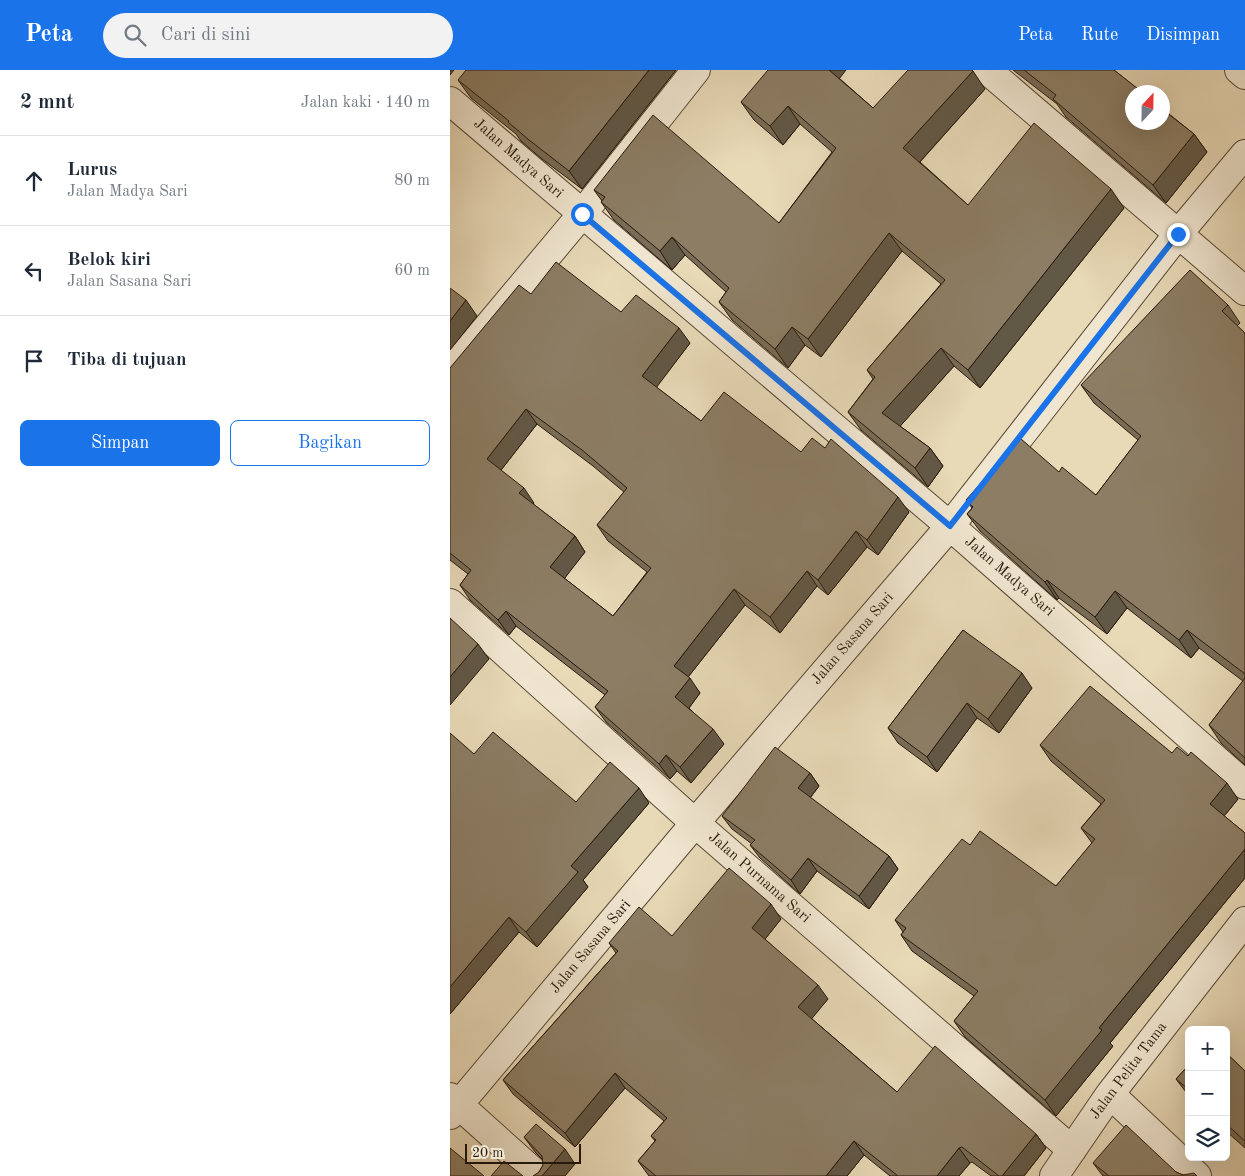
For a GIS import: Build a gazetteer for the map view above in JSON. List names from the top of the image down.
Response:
{
  "streets": {
    "street": [
      "Jalan Madya Sari",
      "Jalan Sasana Sari",
      "Jalan Purnama Sari",
      "Jalan Pelita Tama"
    ]
  },
  "crossings": [
    ["Jalan Madya Sari", "Jalan Sasana Sari"],
    ["Jalan Sasana Sari", "Jalan Purnama Sari"],
    ["Jalan Purnama Sari", "Jalan Pelita Tama"]
  ],
  "scale_bar": "20 m",
  "north": "top",
  "page": {
    "header": "Peta",
    "search": "Cari di sini",
    "nav": ["Peta", "Rute", "Disimpan"],
    "heading": ["2 mnt", "Jalan kaki · 140 m"],
    "list": [
      ["Lurus", "Jalan Madya Sari", "80 m"],
      ["Belok kiri", "Jalan Sasana Sari", "60 m"],
      "Tiba di tujuan"
    ],
    "buttons": ["Simpan", "Bagikan"],
    "map_buttons": ["+", "−"],
    "scale": "20 m"
  }
}
